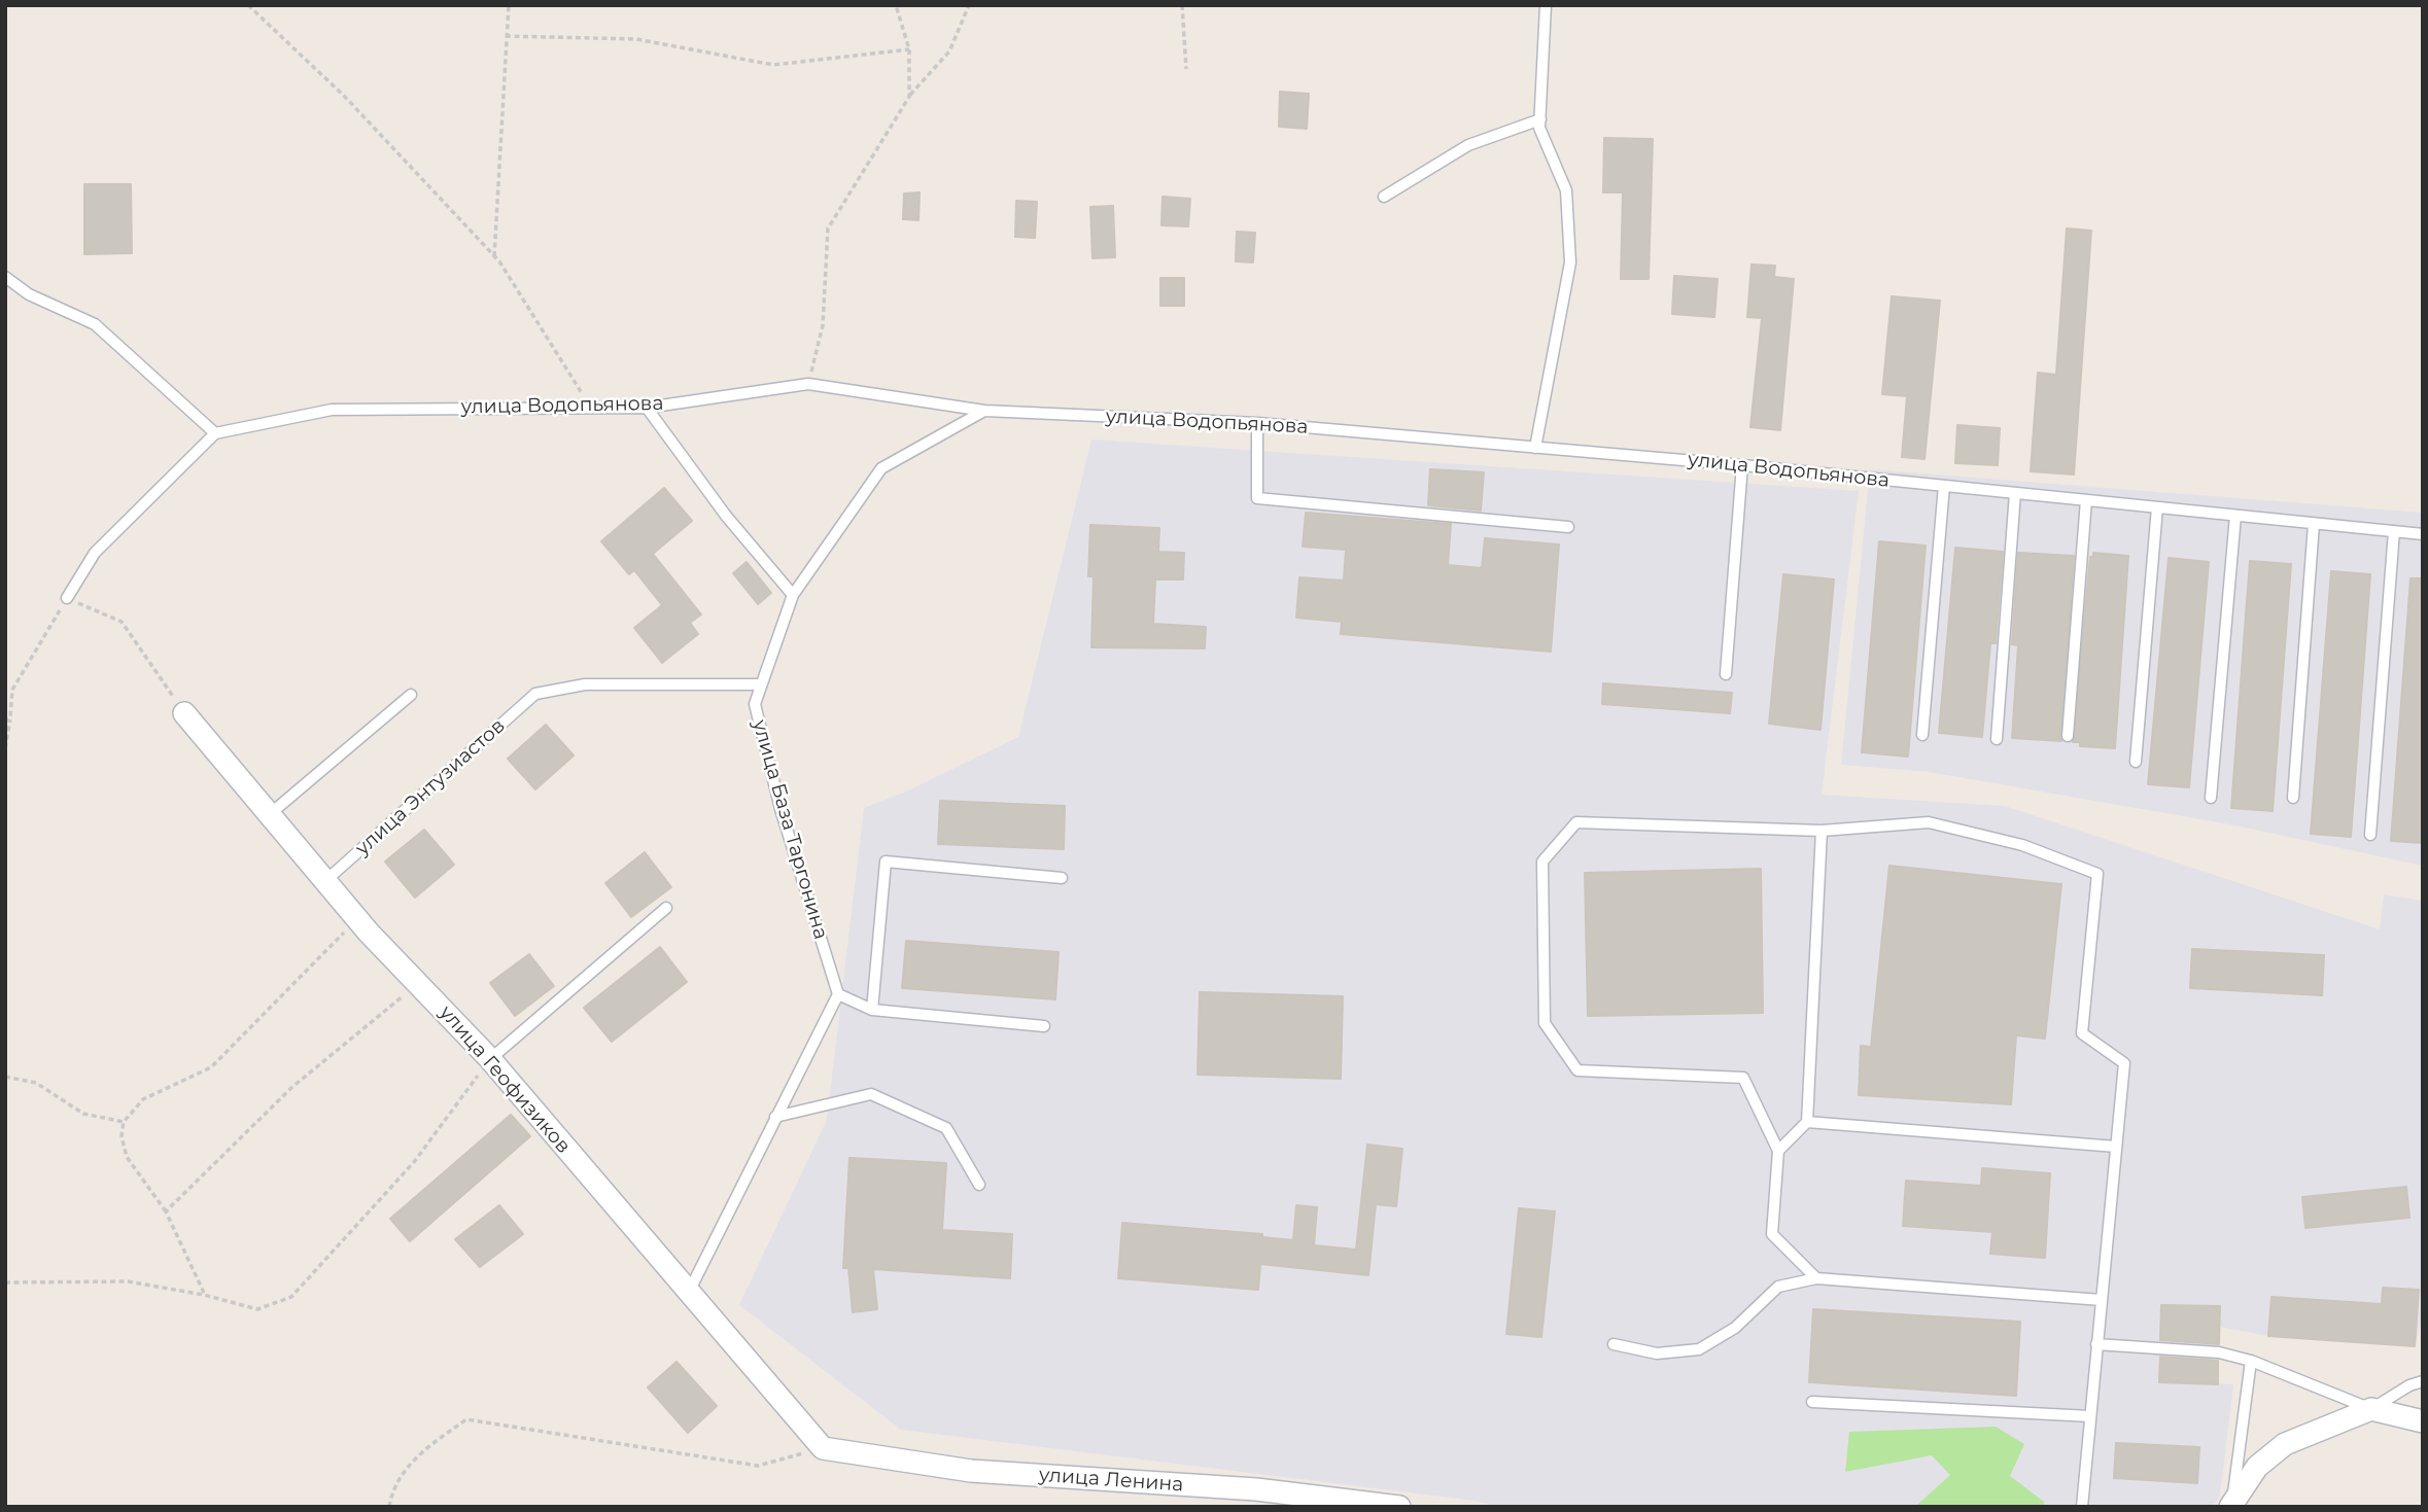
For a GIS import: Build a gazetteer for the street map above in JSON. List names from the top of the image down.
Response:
{
  "streets": {
    "street": ["улица Геофизиков", "улица Ленина"],
    "lane": ["улица Водопьянова", "улица Энтузиастов", "улица База Таргонина"]
  },
  "crossings": [
    ["улица Водопьянова", "улица База Таргонина"],
    ["улица Энтузиастов", "улица База Таргонина"],
    ["улица Энтузиастов", "улица Геофизиков"],
    ["улица Геофизиков", "улица Ленина"]
  ]
}
